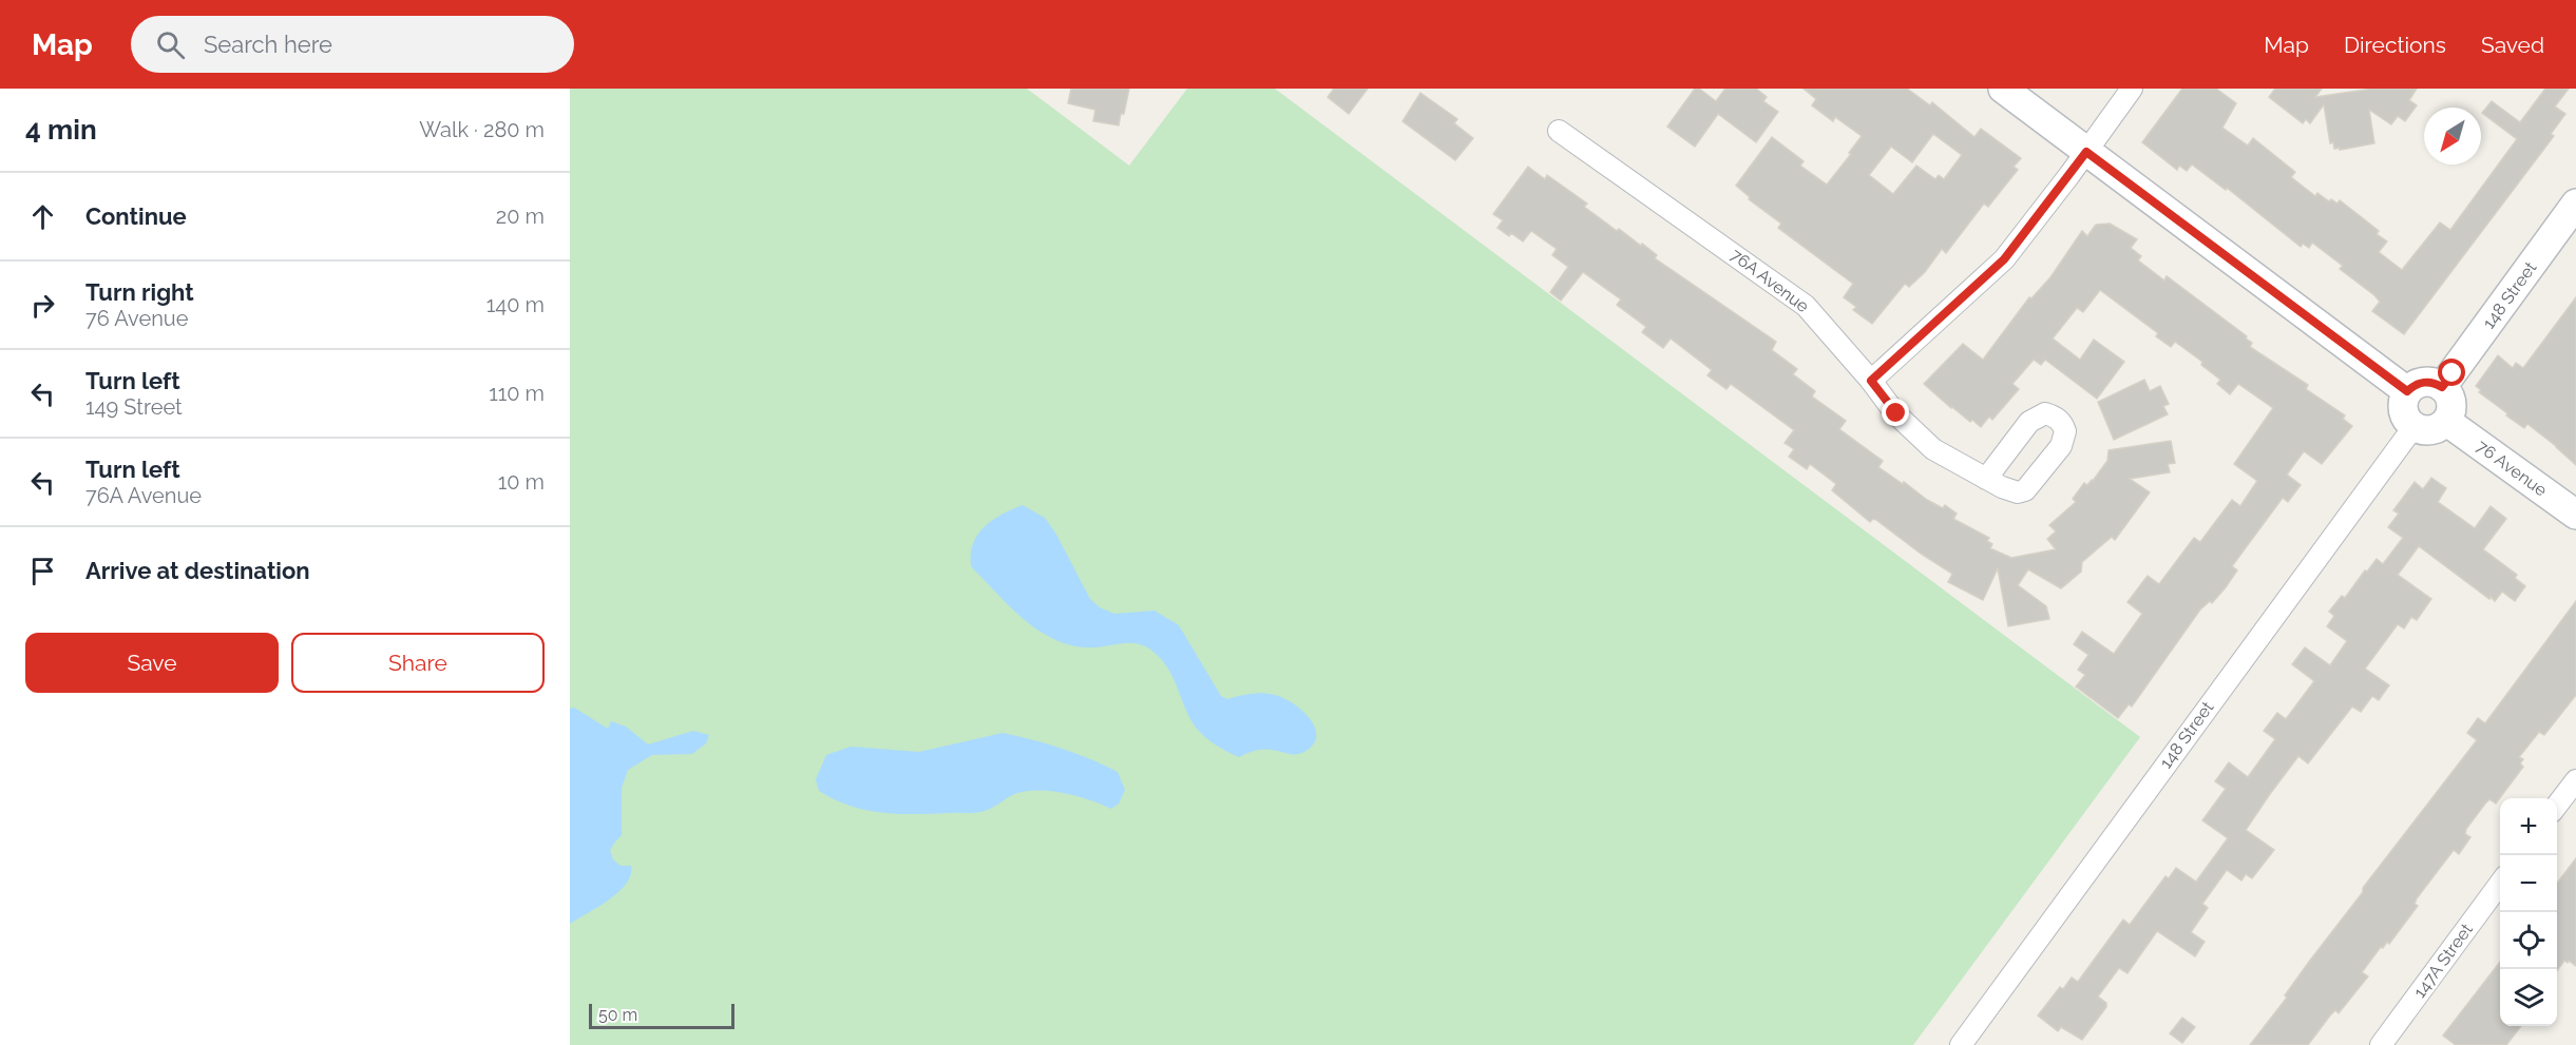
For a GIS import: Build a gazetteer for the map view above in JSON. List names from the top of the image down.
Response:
{
  "streets": {
    "street": [
      "76A Avenue",
      "148 Street",
      "76 Avenue",
      "147A Street"
    ]
  },
  "crossings": [
    ["148 Street", "76 Avenue"]
  ],
  "scale_bar": "50 m",
  "north": "bottom left",
  "page": {
    "header": "Map",
    "search": "Search here",
    "nav": ["Map", "Directions", "Saved"],
    "heading": ["4 min", "Walk · 280 m"],
    "list": [
      ["Continue", "20 m"],
      ["Turn right", "76 Avenue", "140 m"],
      ["Turn left", "149 Street", "110 m"],
      ["Turn left", "76A Avenue", "10 m"],
      "Arrive at destination"
    ],
    "buttons": ["Save", "Share"],
    "map_buttons": ["+", "−"],
    "scale": "50 m"
  }
}
